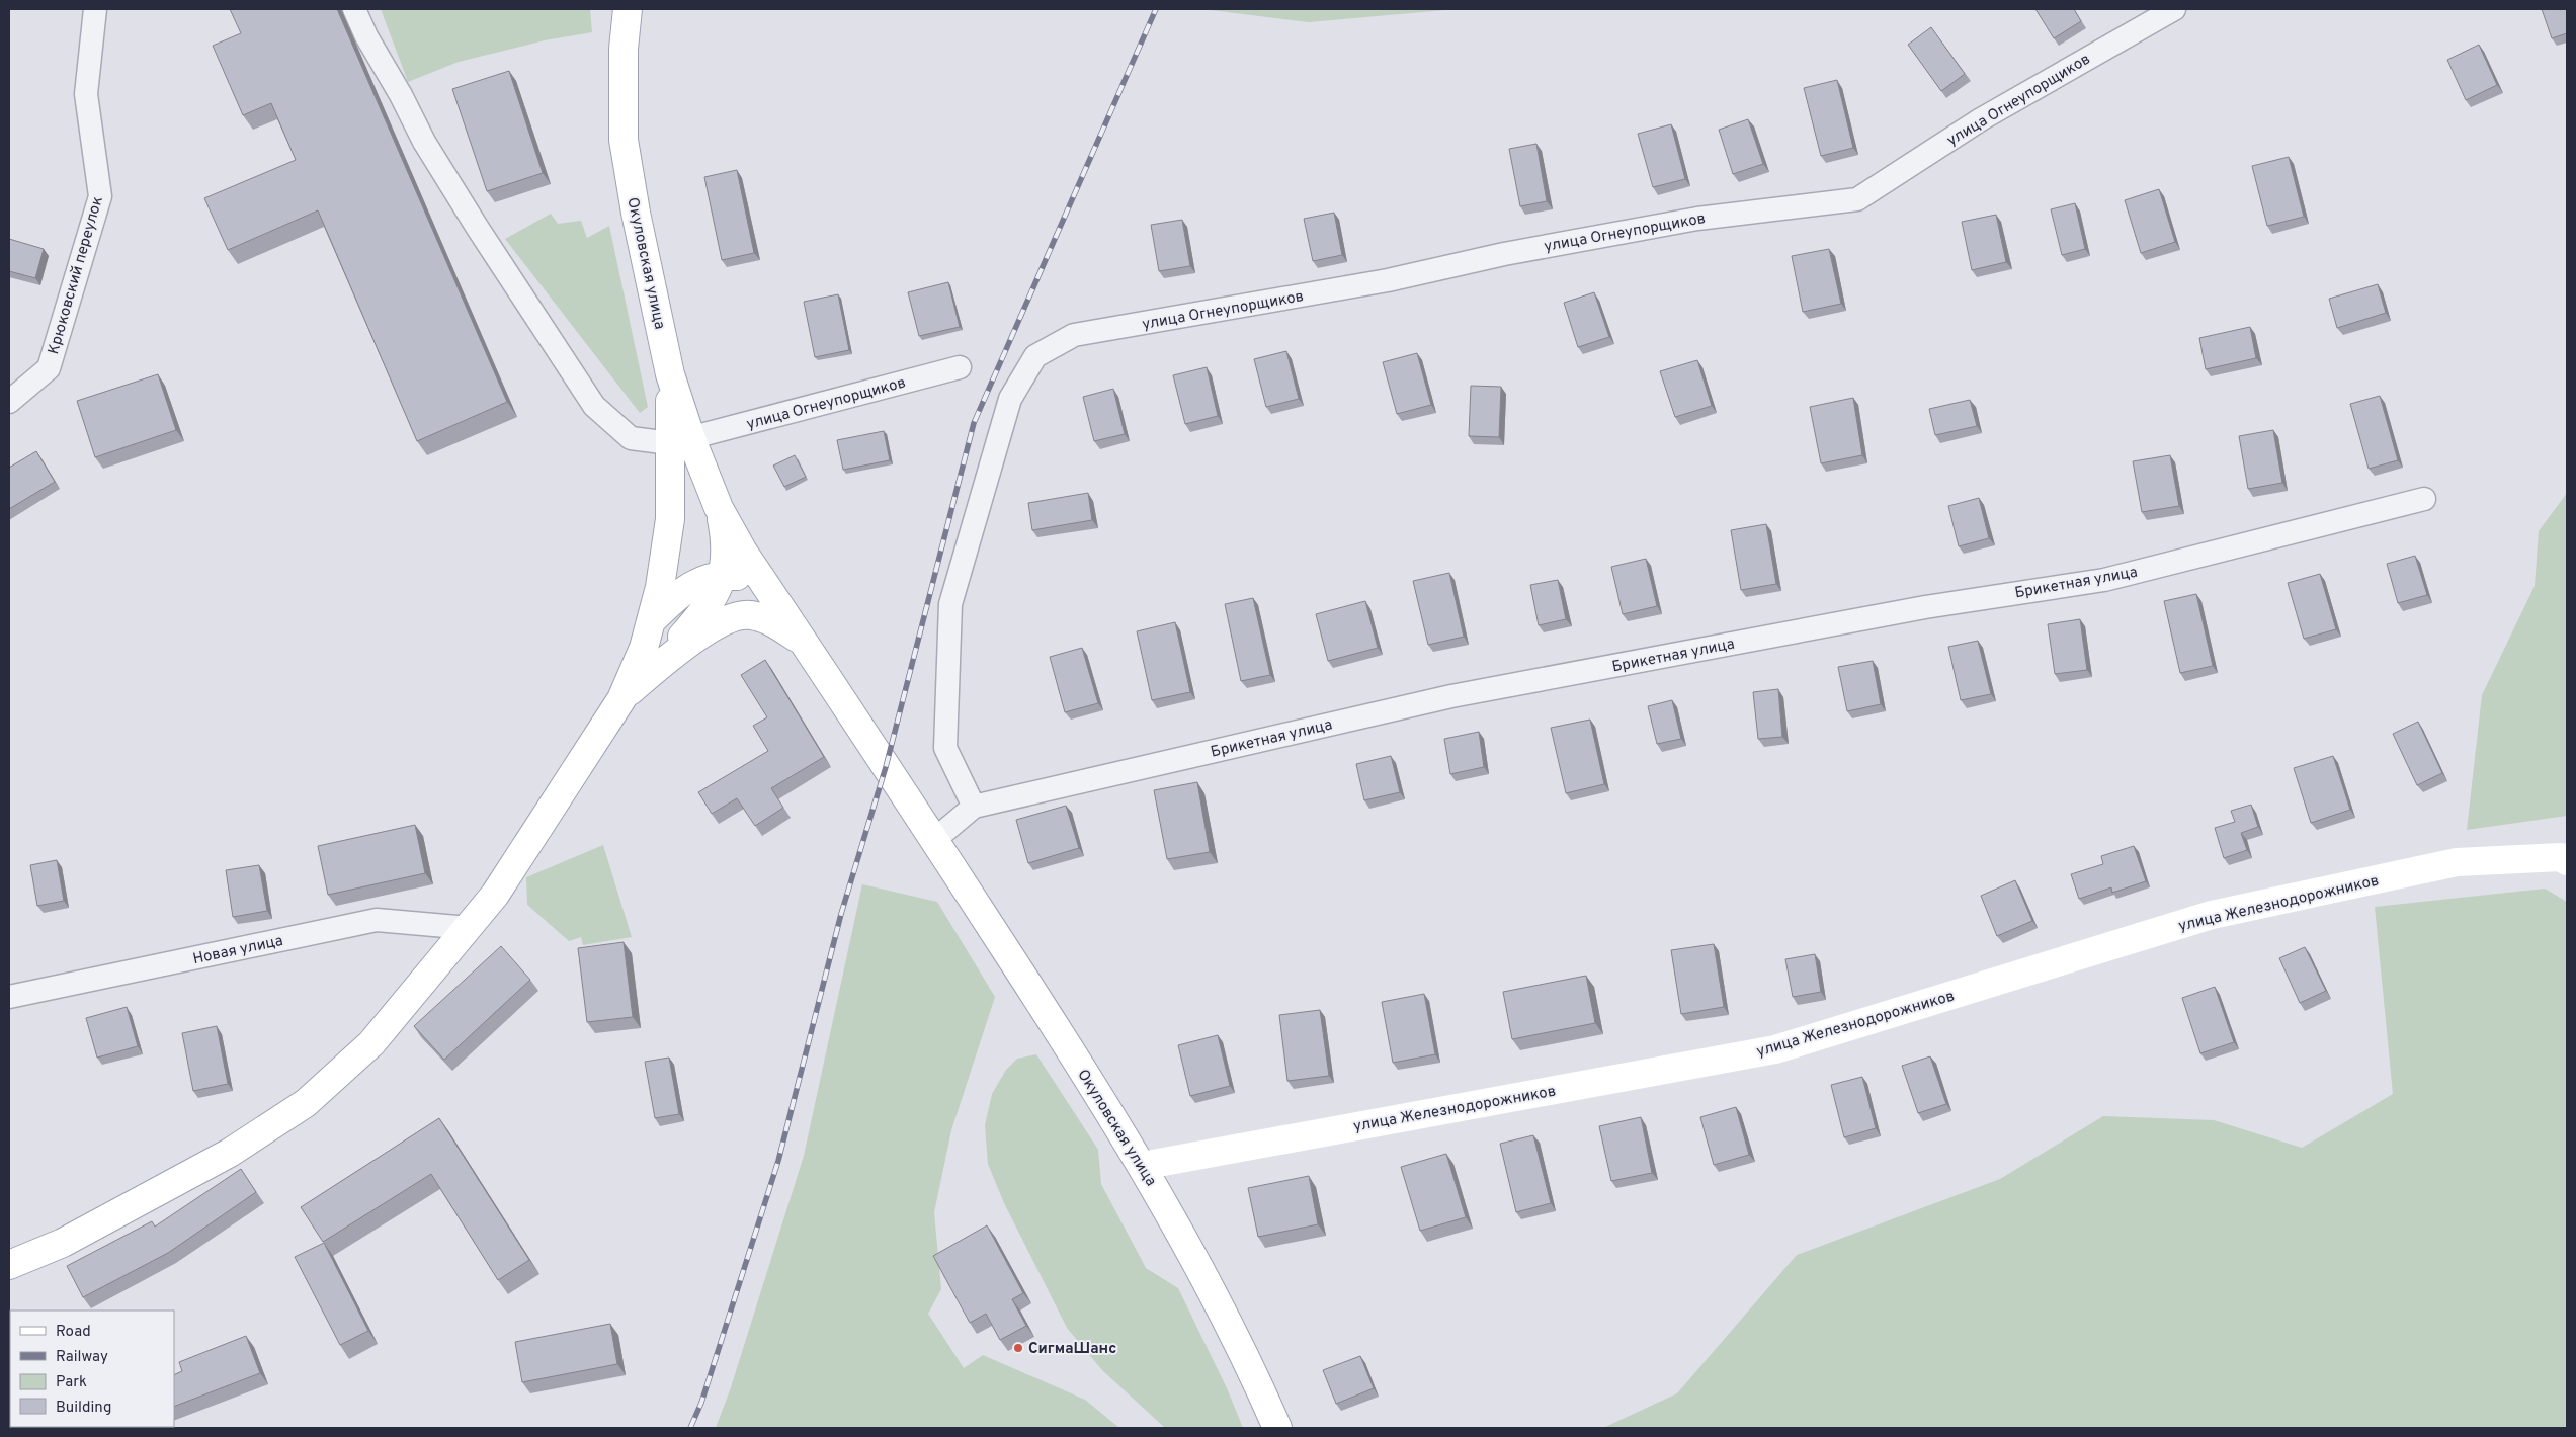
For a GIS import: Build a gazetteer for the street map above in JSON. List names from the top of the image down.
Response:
{
  "streets": {
    "main road": ["Окуловская улица", "улица Железнодорожников"],
    "street": [
      "улица Огнеупорщиков",
      "Крюковский переулок",
      "Брикетная улица",
      "Новая улица"
    ]
  },
  "crossings": [
    ["улица Огнеупорщиков", "Окуловская улица"],
    ["улица Огнеупорщиков", "Брикетная улица"],
    ["Окуловская улица", "Брикетная улица"],
    ["Окуловская улица", "улица Железнодорожников"]
  ],
  "places": ["СигмаШанс"],
  "legend": [
    "Road",
    "Railway",
    "Park",
    "Building"
  ]
}
